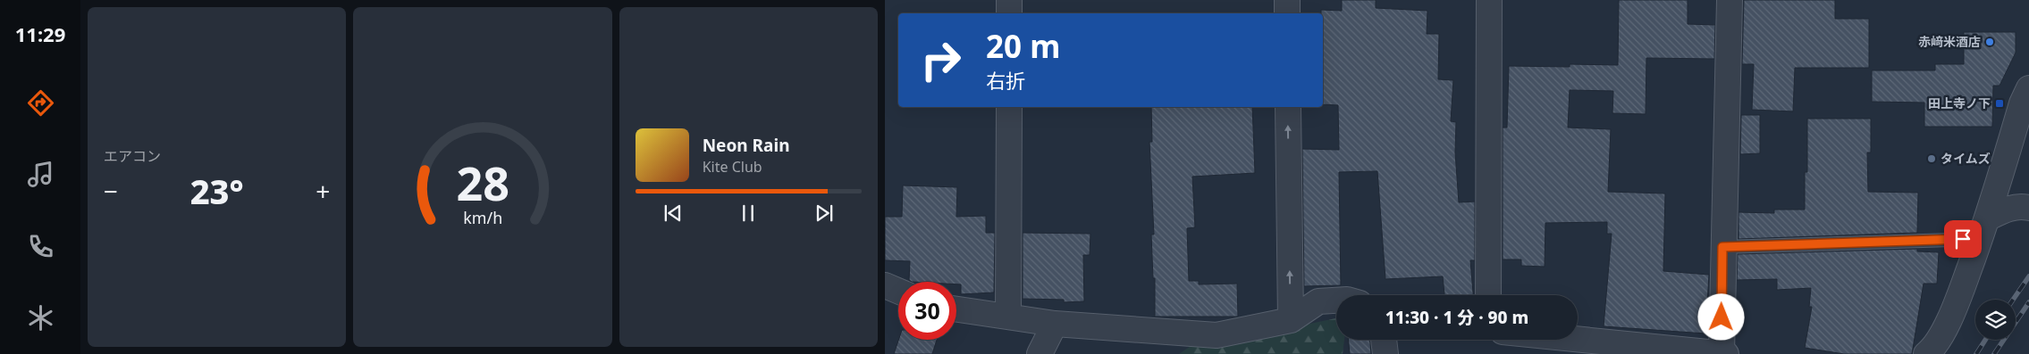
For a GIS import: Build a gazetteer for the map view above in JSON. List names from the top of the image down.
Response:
{
  "places": {
    "other": ["赤﨑米酒店", "タイムズ"],
    "transit": ["田上寺ノ下"]
  },
  "page": {
    "tabs": "11:29",
    "tile": "エアコン",
    "turn": ["20 m", "右折"],
    "song": ["Neon Rain", "Kite Club"],
    "heat": ["−", "23°", "+"],
    "limit": "30",
    "trip": "11:30 · 1 分 · 90 m",
    "gauge": ["28", "km/h"]
  }
}
